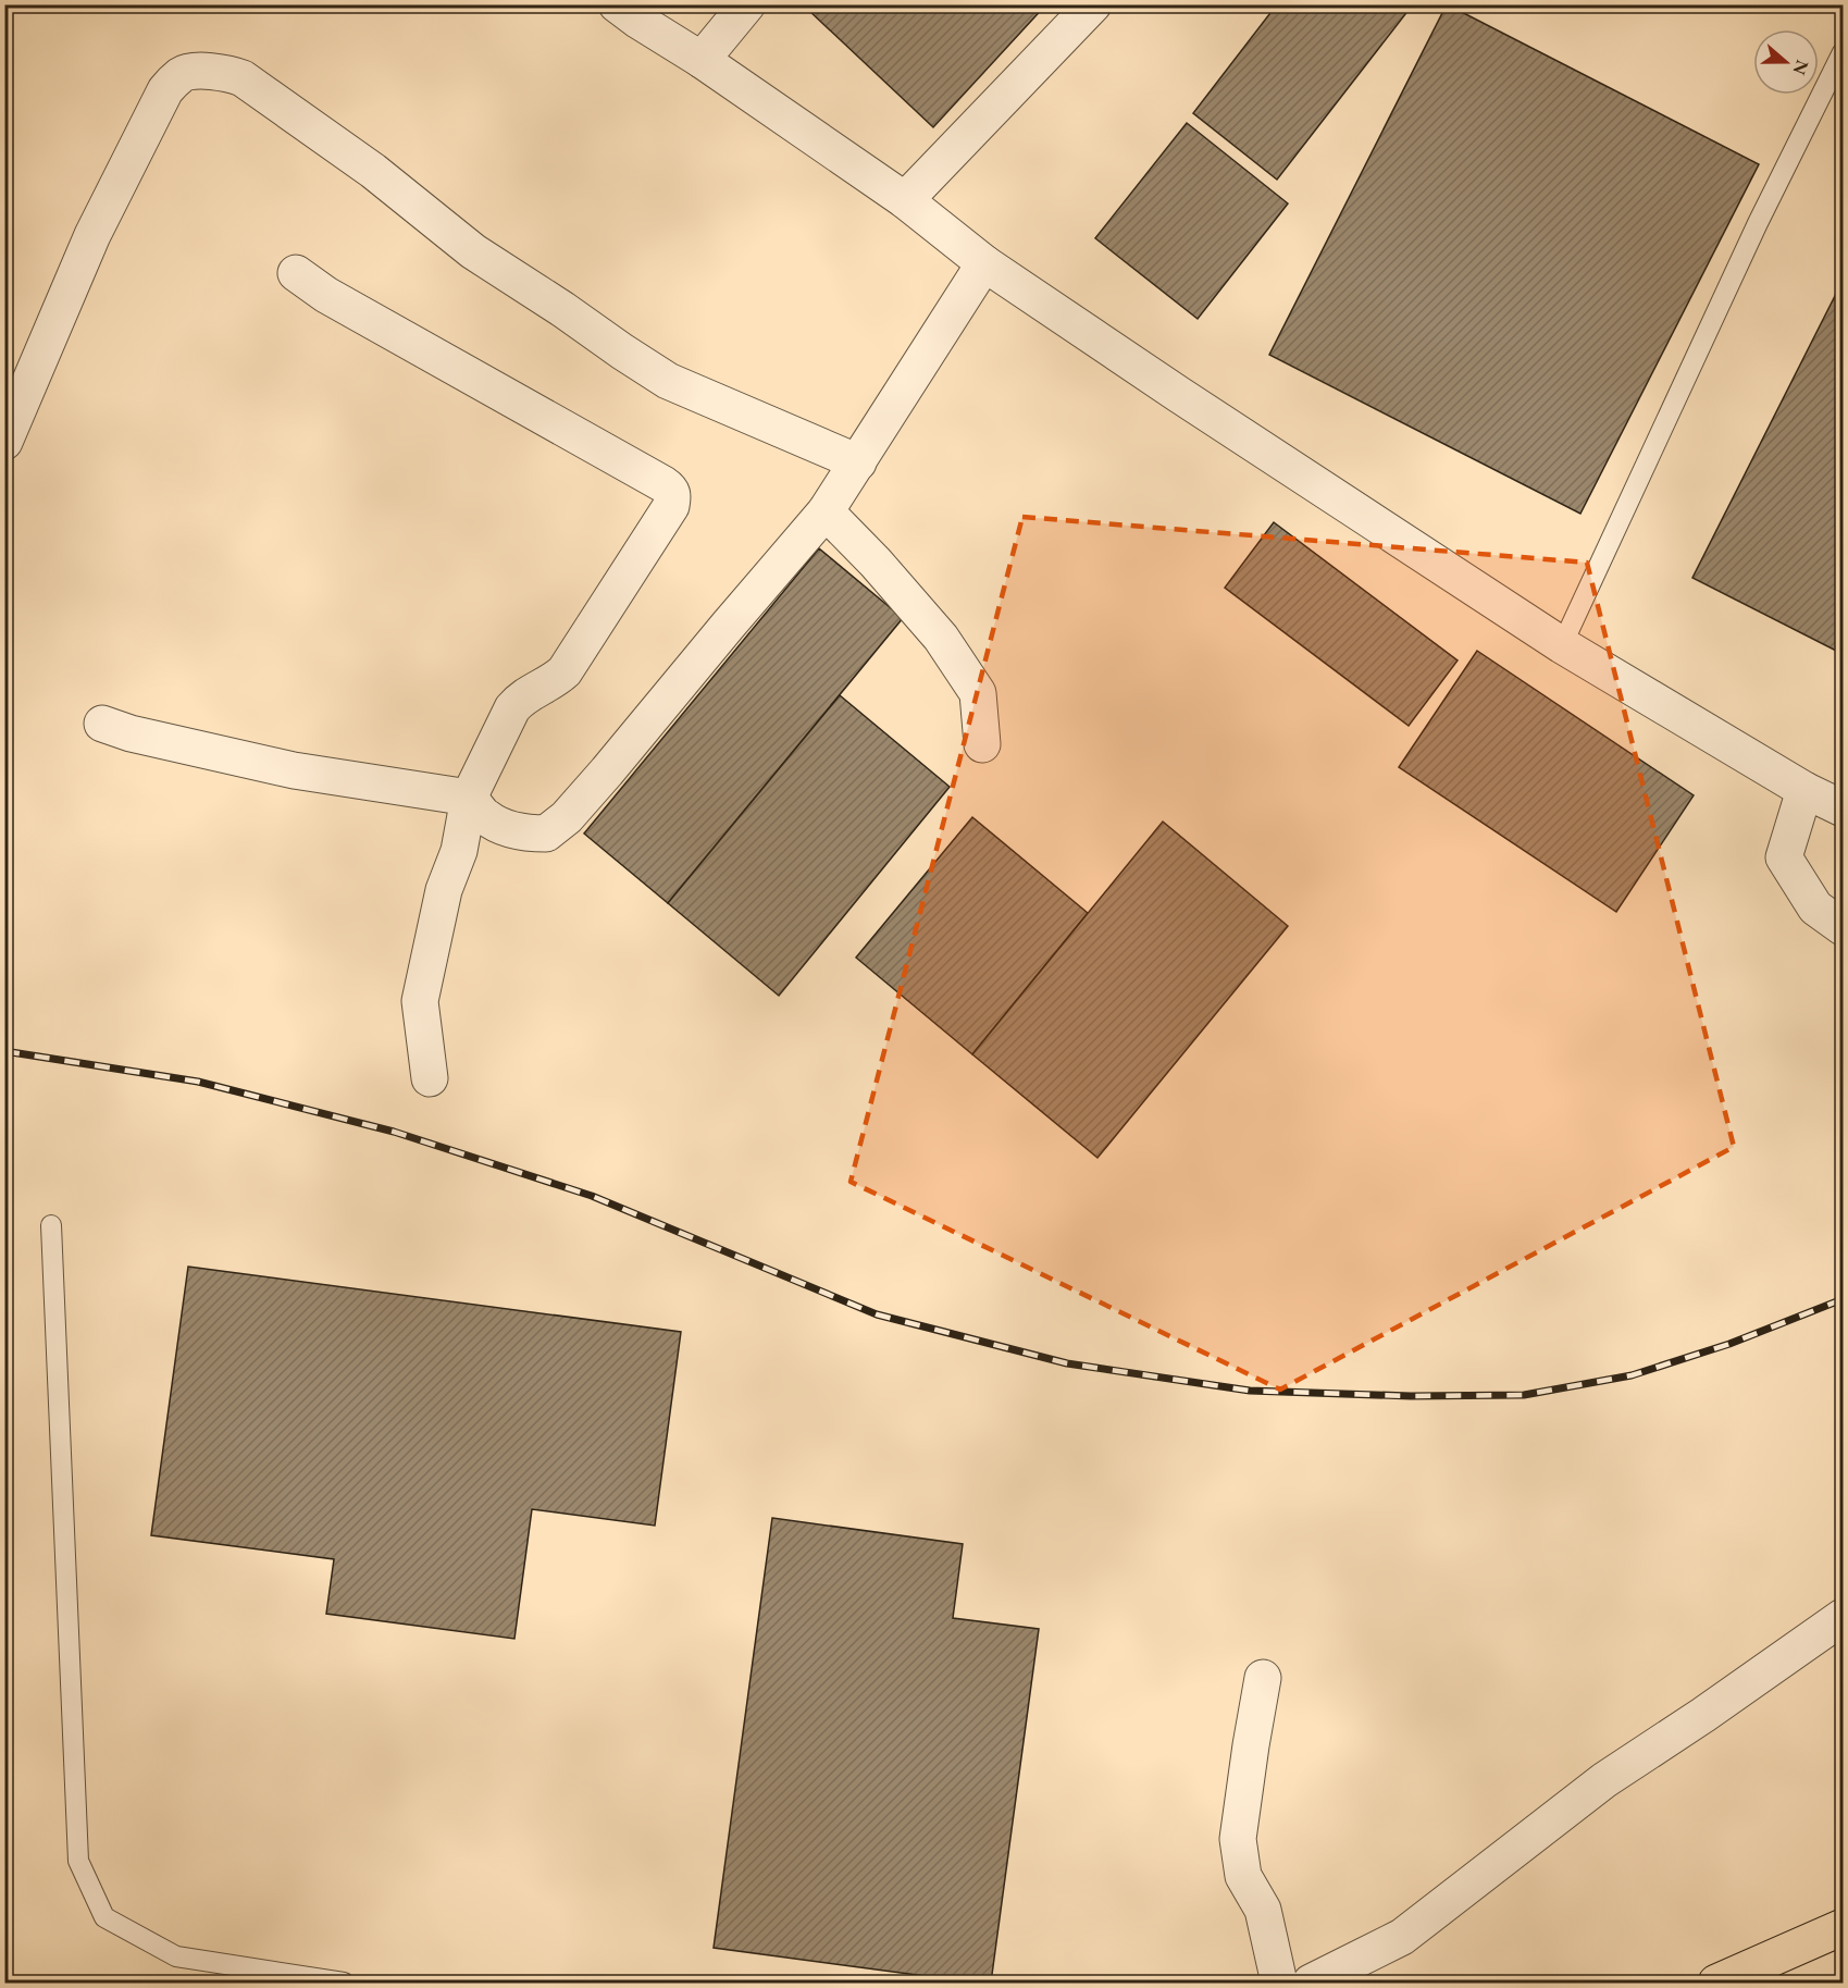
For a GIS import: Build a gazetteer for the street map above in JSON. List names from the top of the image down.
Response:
{
  "north": "right"
}
